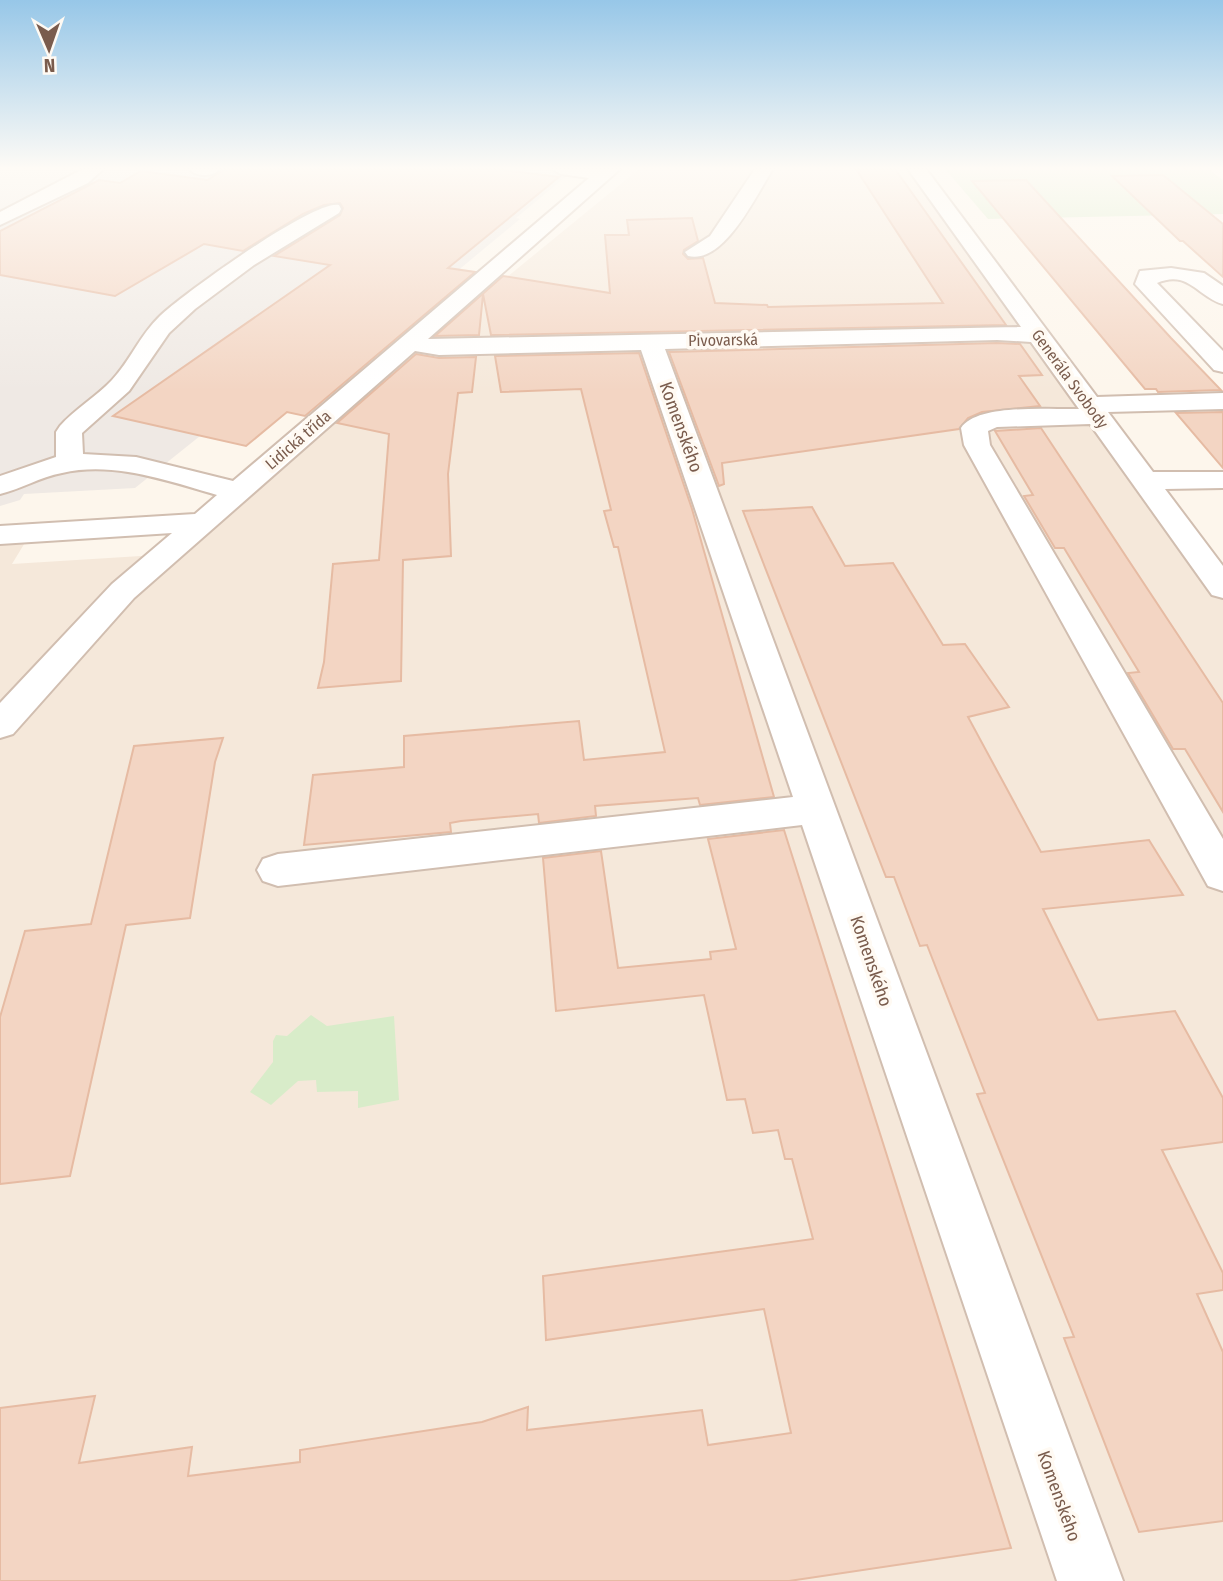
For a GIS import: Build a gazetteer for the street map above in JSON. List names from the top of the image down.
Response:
{
  "streets": {
    "street": [
      "Pivovarská",
      "Generála Svobody",
      "Komenského",
      "Lidická třída"
    ]
  },
  "crossings": [
    ["Pivovarská", "Generála Svobody"],
    ["Pivovarská", "Komenského"],
    ["Pivovarská", "Lidická třída"]
  ],
  "north": "bottom"
}
